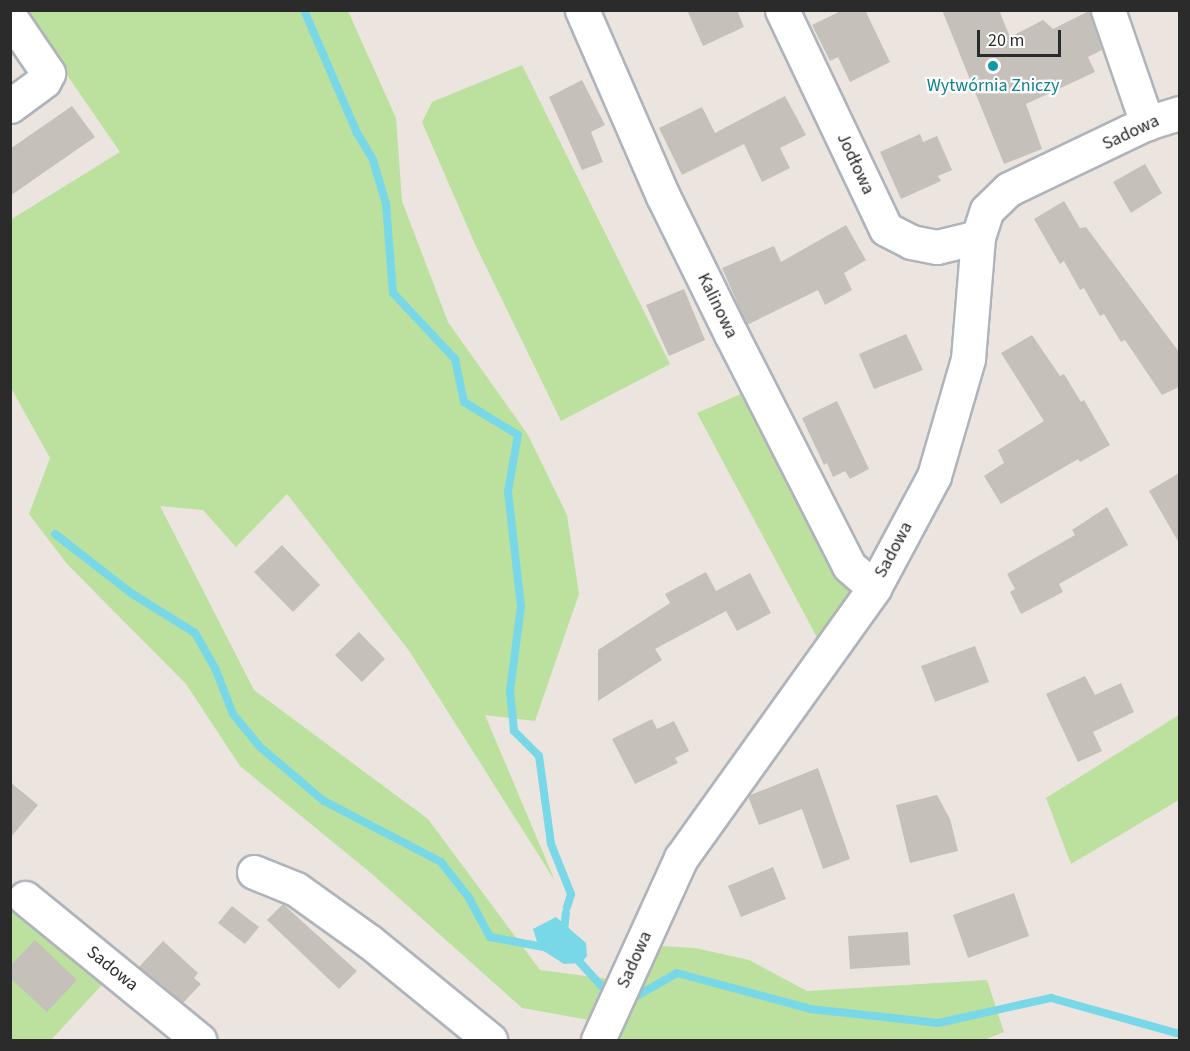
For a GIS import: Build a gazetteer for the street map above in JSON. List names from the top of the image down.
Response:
{
  "streets": {
    "street": ["Sadowa", "Jodłowa", "Kalinowa"]
  },
  "crossings": [
    ["Sadowa", "Jodłowa"],
    ["Sadowa", "Kalinowa"]
  ],
  "places": ["Wytwórnia Zniczy"],
  "scale_bar": "20 m"
}
